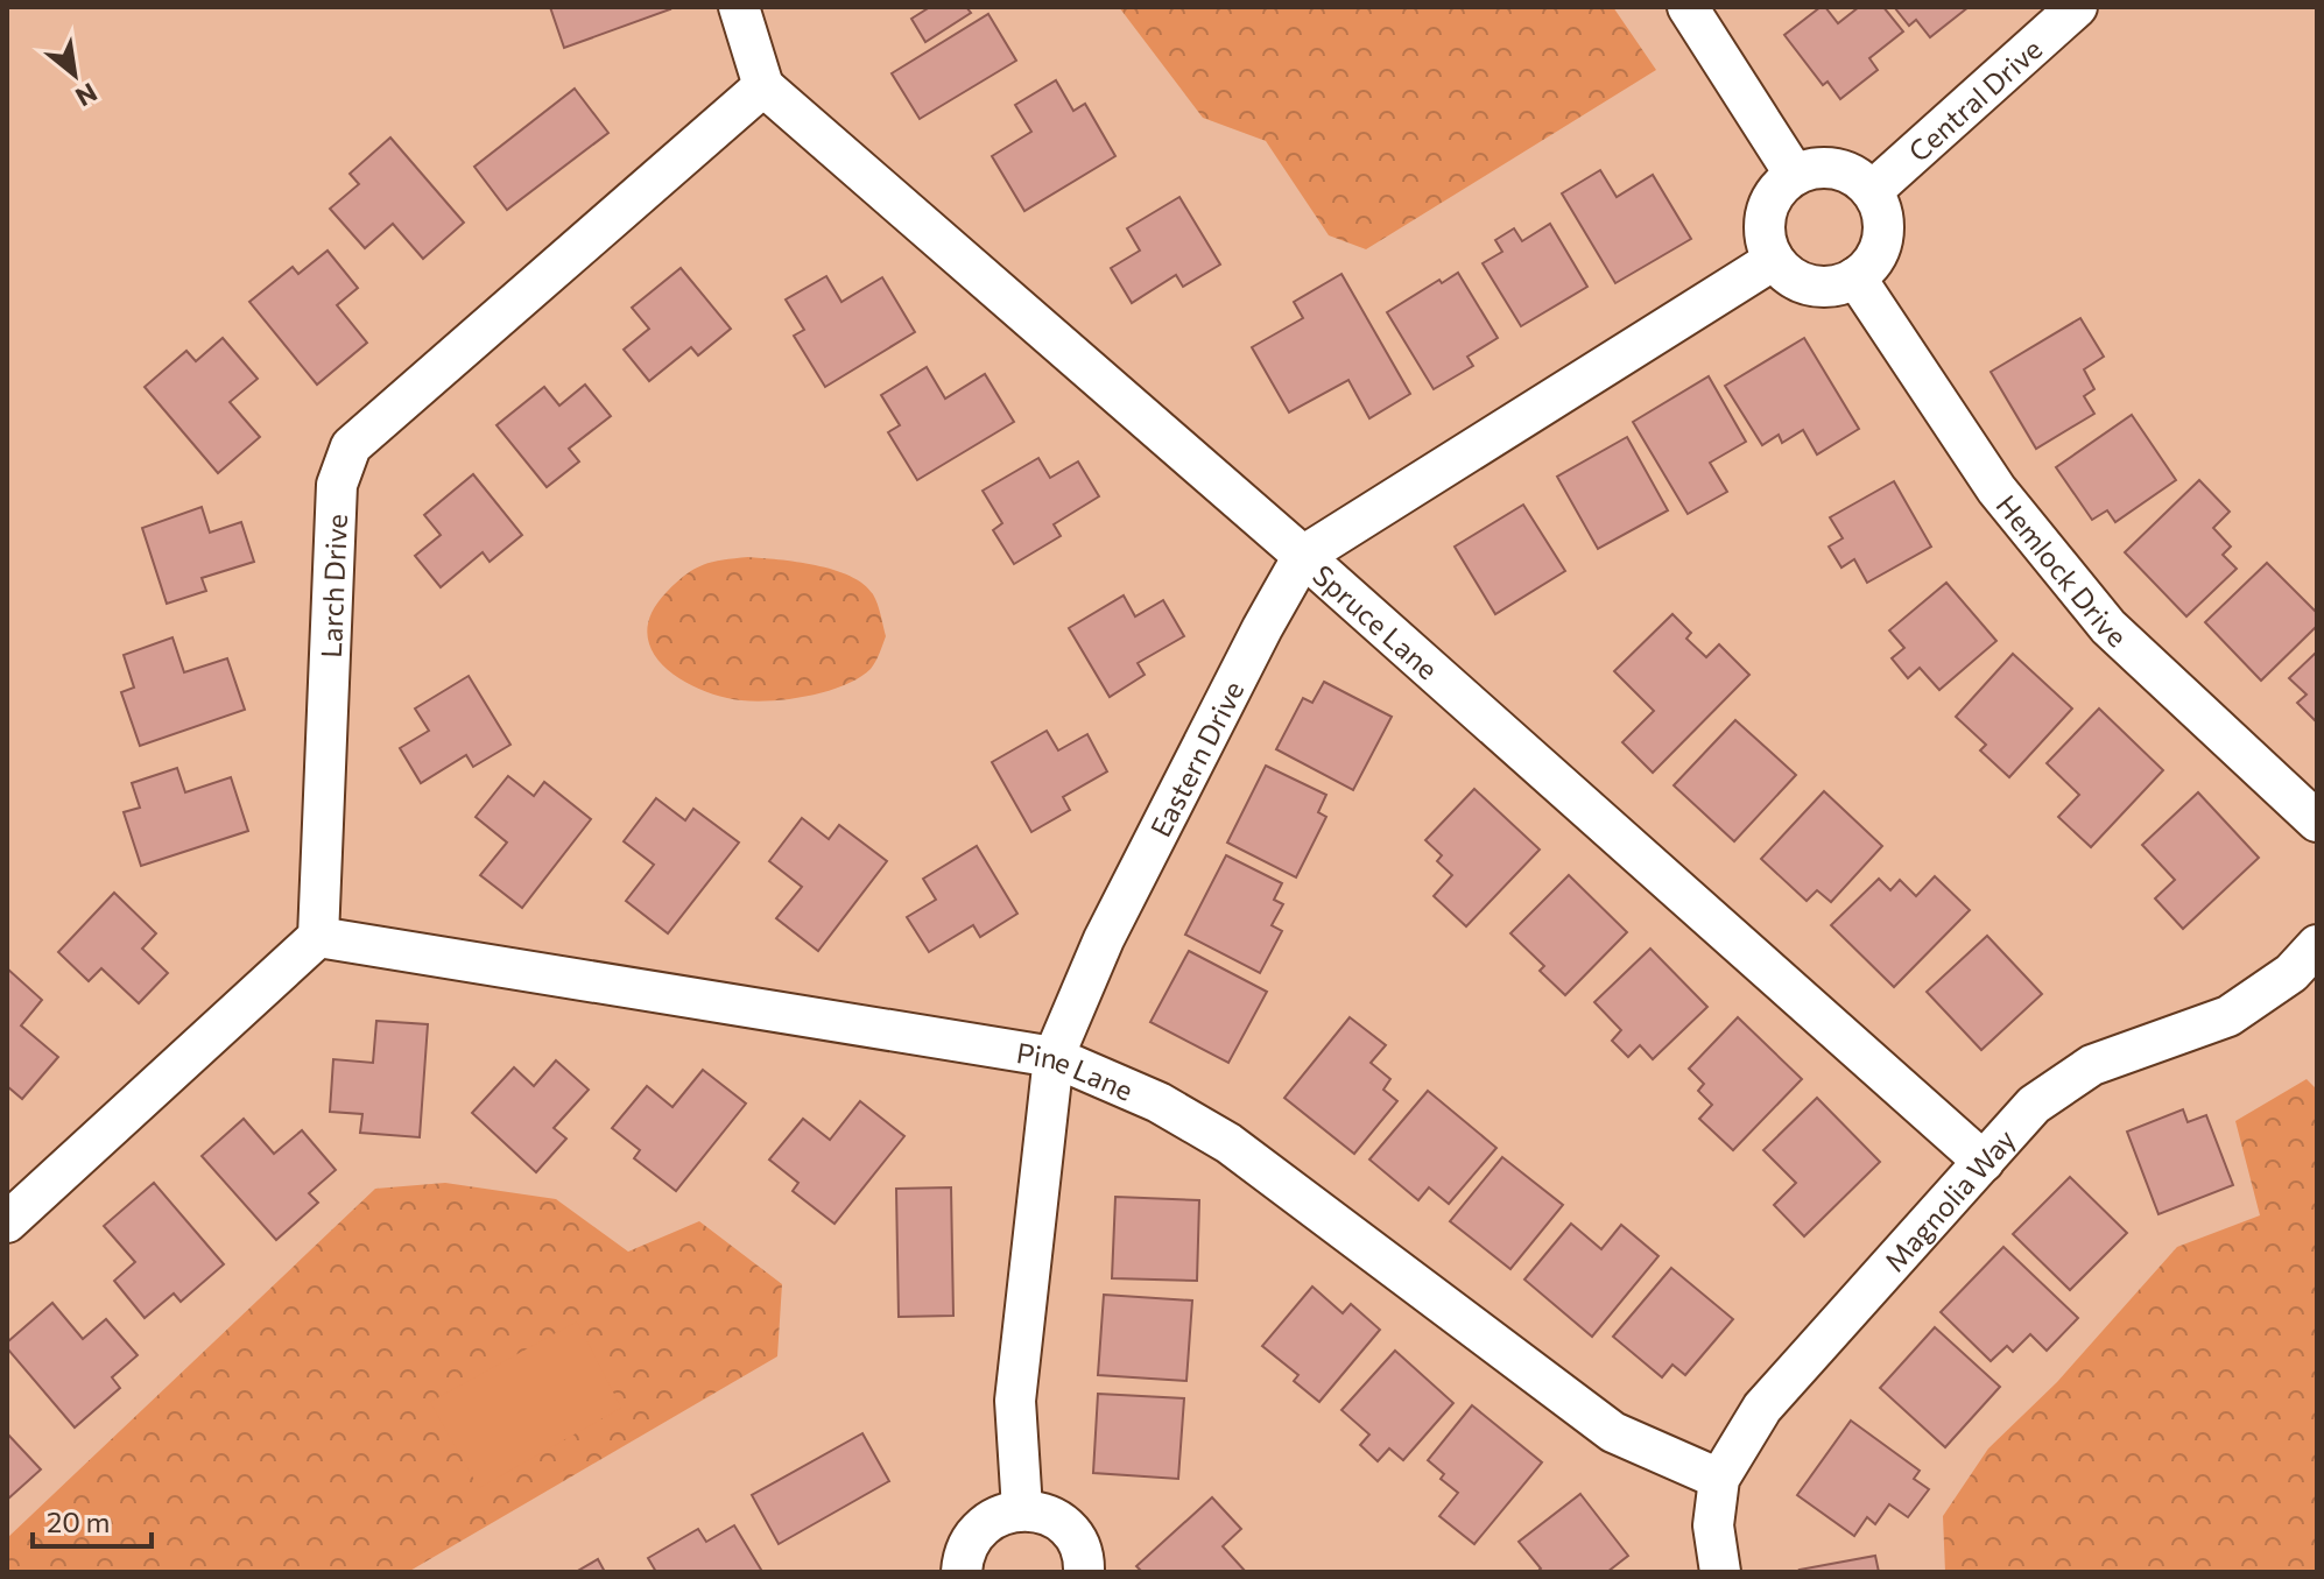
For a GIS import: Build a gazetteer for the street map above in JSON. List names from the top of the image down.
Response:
{
  "streets": {
    "street": [
      "Central Drive",
      "Hemlock Drive",
      "Larch Drive",
      "Spruce Lane",
      "Eastern Drive",
      "Pine Lane",
      "Magnolia Way"
    ]
  },
  "crossings": [
    ["Central Drive", "Hemlock Drive"],
    ["Central Drive", "Eastern Drive"],
    ["Hemlock Drive", "Eastern Drive"],
    ["Larch Drive", "Spruce Lane"],
    ["Larch Drive", "Pine Lane"],
    ["Spruce Lane", "Eastern Drive"],
    ["Spruce Lane", "Magnolia Way"],
    ["Eastern Drive", "Pine Lane"],
    ["Pine Lane", "Magnolia Way"]
  ],
  "scale_bar": "20 m",
  "north": "bottom right"
}
